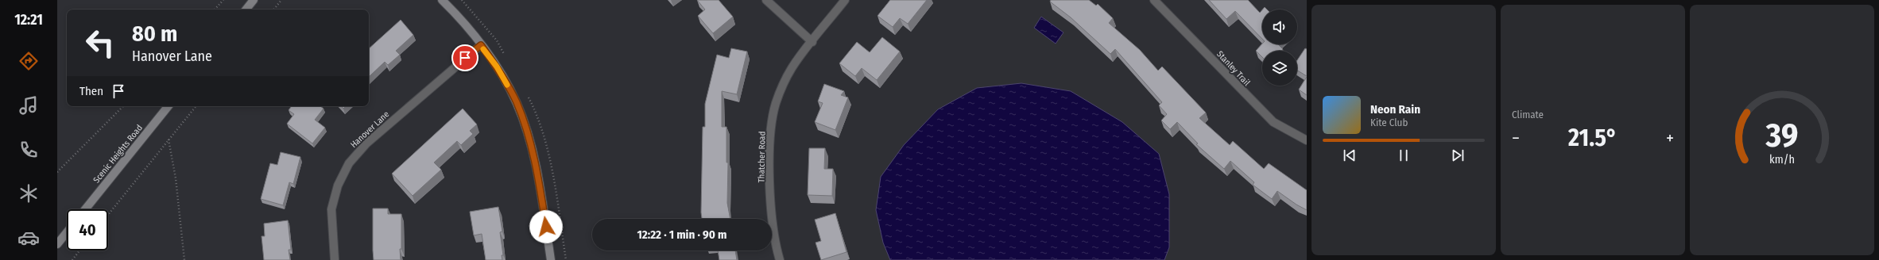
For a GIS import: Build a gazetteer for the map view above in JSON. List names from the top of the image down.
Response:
{
  "streets": {
    "street": [
      "Stanley Trail",
      "Hanover Lane",
      "Scenic Heights Road",
      "Thatcher Road"
    ]
  },
  "page": {
    "tabs": "12:21",
    "tile": "Climate",
    "turn": ["80 m", "Hanover Lane"],
    "then": "Then",
    "song": ["Neon Rain", "Kite Club"],
    "heat": ["−", "21.5°", "+"],
    "limit": "40",
    "trip": "12:22 · 1 min · 90 m",
    "gauge": ["39", "km/h"]
  }
}
